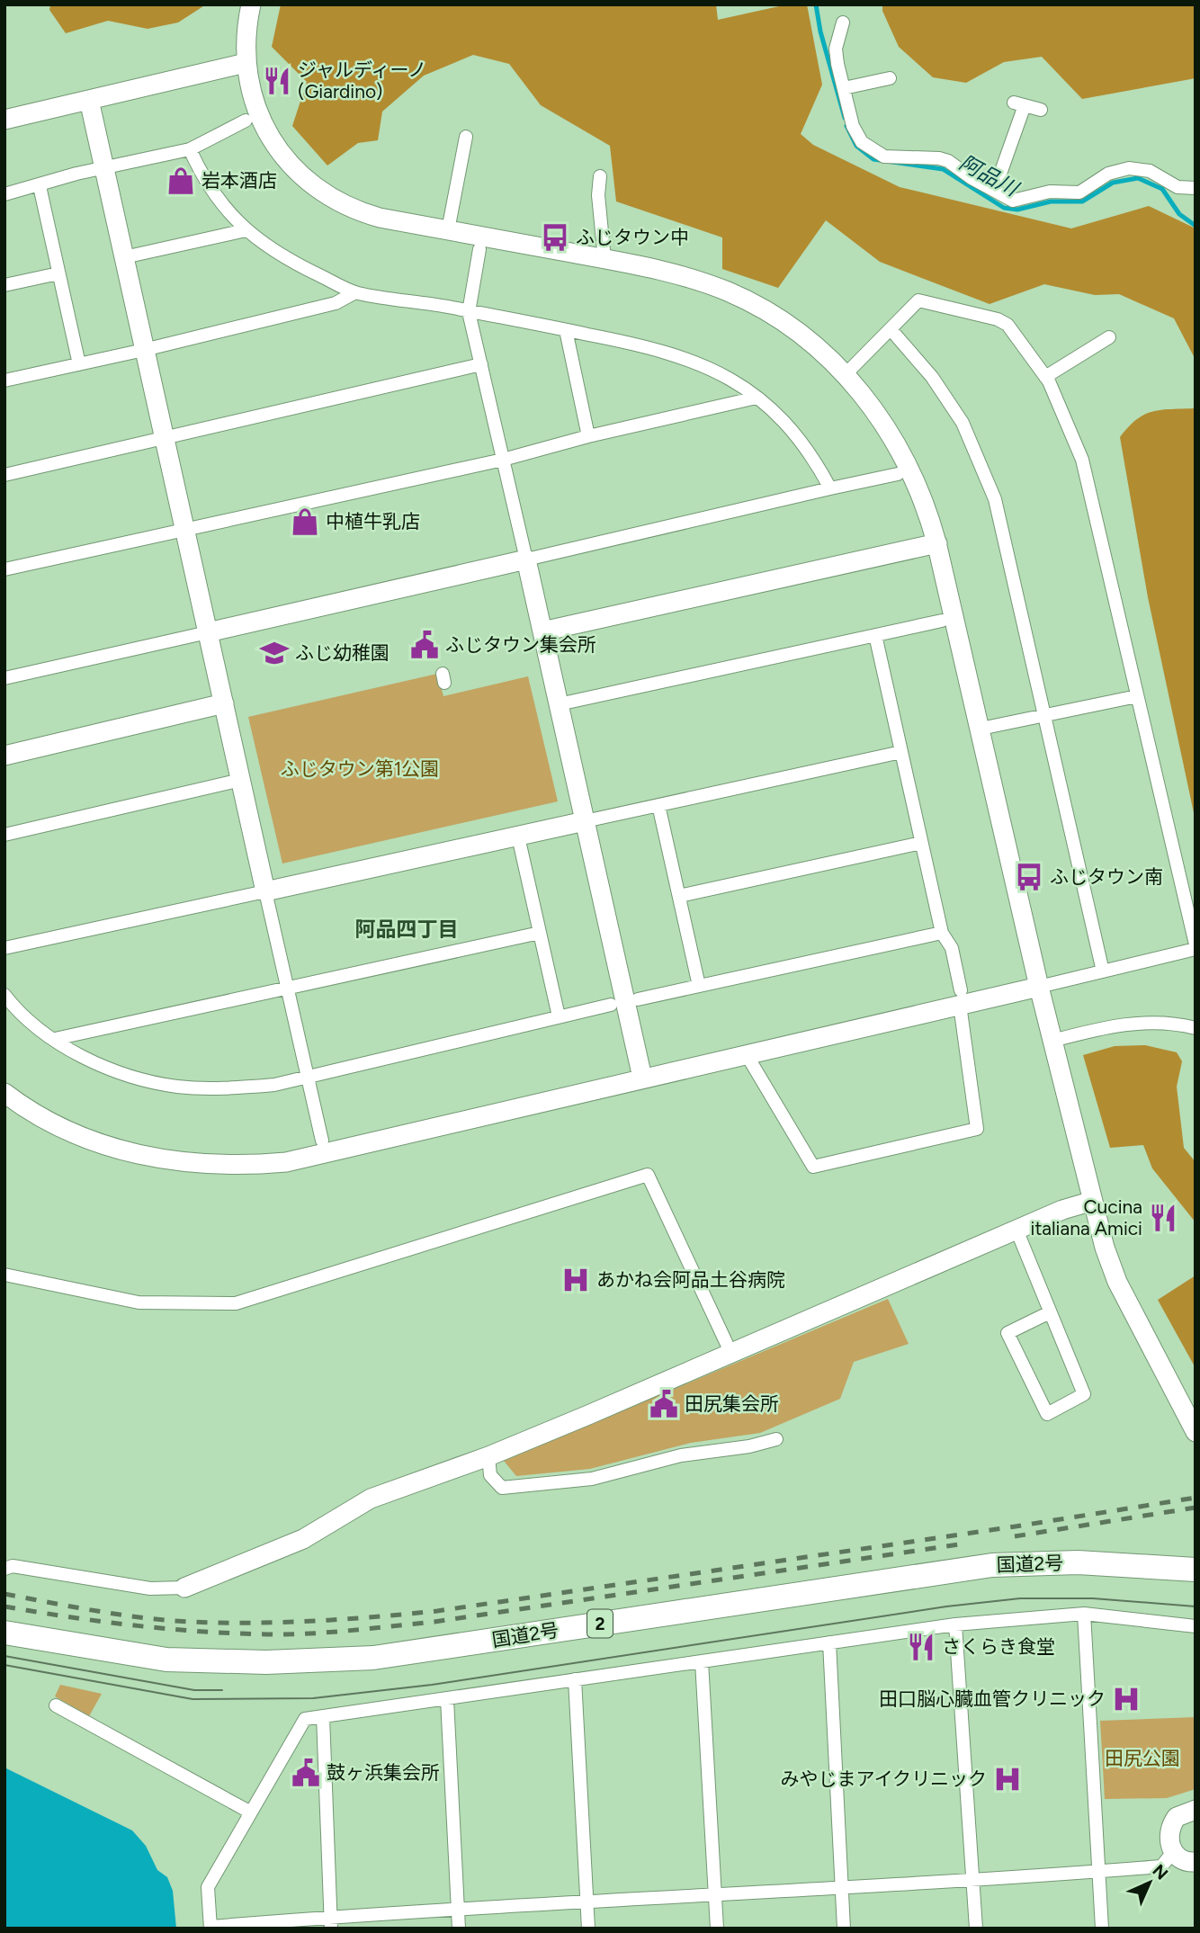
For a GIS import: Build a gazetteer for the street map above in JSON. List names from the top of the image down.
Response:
{
  "streets": {
    "highway": ["国道2号", "2"]
  },
  "districts": ["阿品四丁目"],
  "water": ["阿品川"],
  "parks": ["ふじタウン第1公園", "田尻公園"],
  "places": {
    "restaurant": ["ジャルディーノ (Giardino)", "Cucina italiana Amici", "さくらき食堂"],
    "shop": ["岩本酒店", "中植牛乳店"],
    "bus stop": ["ふじタウン中", "ふじタウン南"],
    "public building": ["ふじタウン集会所", "田尻集会所", "鼓ヶ浜集会所"],
    "school or university": ["ふじ幼稚園"],
    "hospital": ["あかね会阿品土谷病院", "田口脳心臓血管クリニック", "みやじまアイクリニック"]
  },
  "north": "top right"
}
